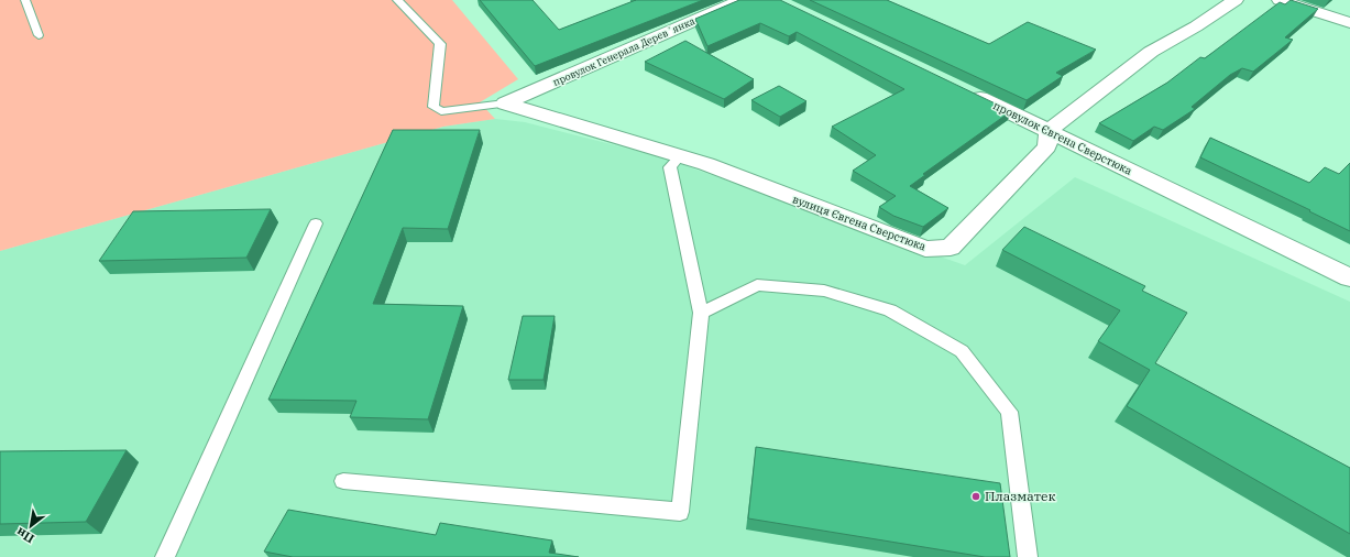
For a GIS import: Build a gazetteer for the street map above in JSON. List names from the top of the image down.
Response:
{
  "streets": {
    "street": ["провулок Генерала Деревʼянка", "провулок Євгена Сверстюка", "вулиця Євгена Сверстюка"]
  },
  "crossings": [
    ["провулок Генерала Деревʼянка", "вулиця Євгена Сверстюка"],
    ["провулок Євгена Сверстюка", "вулиця Євгена Сверстюка"]
  ],
  "places": ["Плазматек"],
  "north": "bottom left"
}
